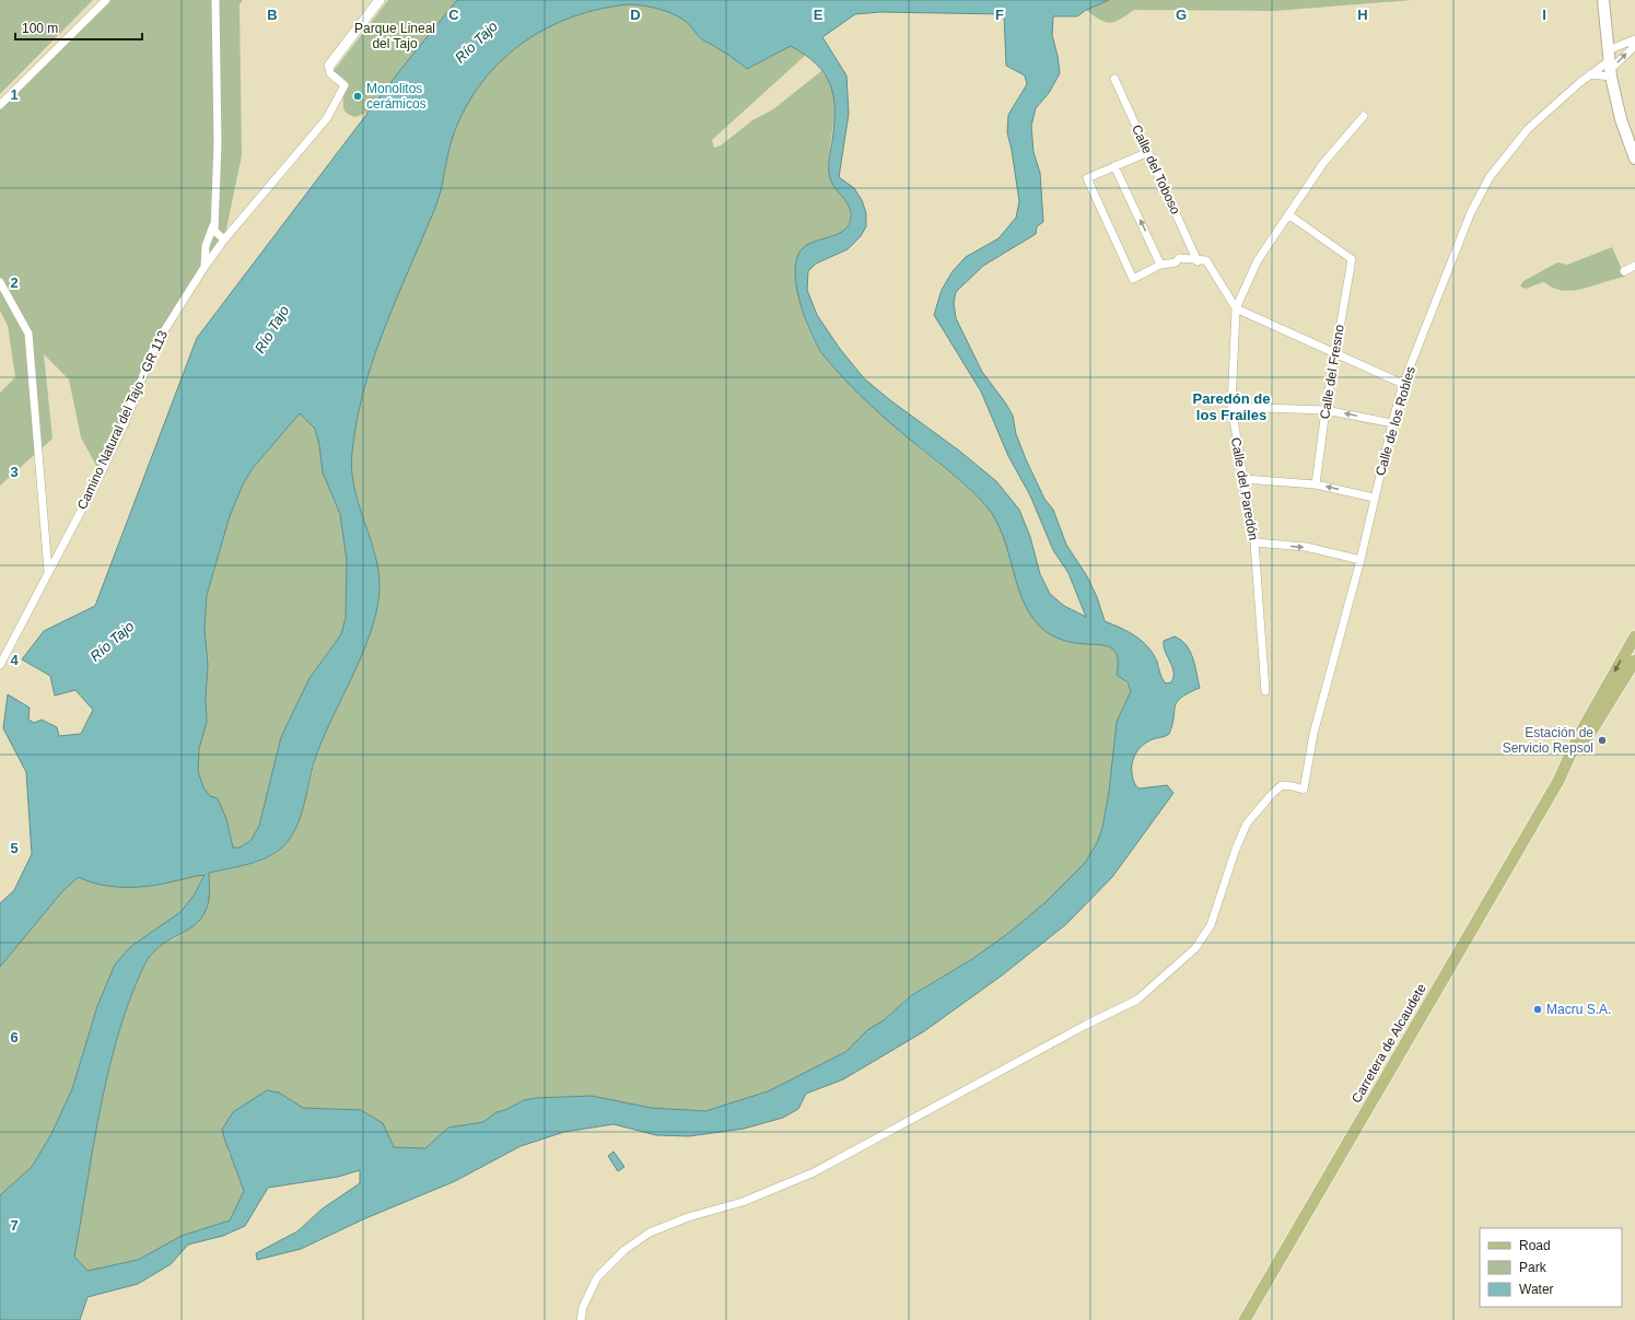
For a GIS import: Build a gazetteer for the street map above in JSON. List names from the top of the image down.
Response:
{
  "streets": {
    "main road": ["Carretera de Alcaudete"],
    "street": [
      "Calle del Toboso",
      "Calle del Fresno",
      "Camino Natural del Tajo - GR 113",
      "Calle de los Robles",
      "Calle del Paredón"
    ]
  },
  "crossings": [
    ["Calle del Fresno", "Calle del Paredón"]
  ],
  "districts": ["Paredón de los Frailes"],
  "water": ["Río Tajo"],
  "parks": ["Parque Lineal del Tajo"],
  "places": ["Monolitos cerámicos", "Estación de Servicio Repsol", "Macru S.A."],
  "legend": ["Road", "Park", "Water"],
  "scale_bar": "100 m",
  "grid": {
    "columns": [
      "B",
      "C",
      "D",
      "E",
      "F",
      "G",
      "H",
      "I"
    ],
    "rows": [
      "1",
      "2",
      "3",
      "4",
      "5",
      "6",
      "7"
    ]
  }
}
